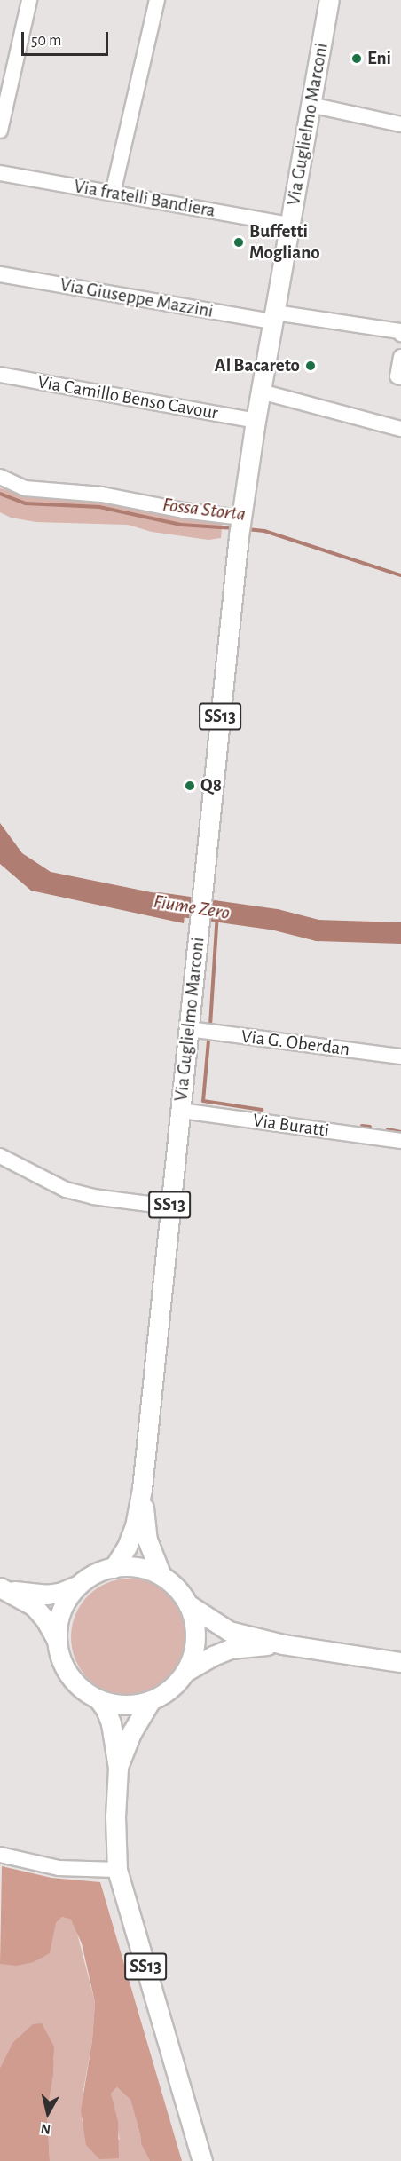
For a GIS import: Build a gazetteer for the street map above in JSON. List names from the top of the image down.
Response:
{
  "streets": {
    "main road": ["Via Guglielmo Marconi", "SS13"],
    "street": [
      "Via fratelli Bandiera",
      "Via Giuseppe Mazzini",
      "Via Camillo Benso Cavour",
      "Via G. Oberdan",
      "Via Buratti"
    ]
  },
  "crossings": [
    ["Via Guglielmo Marconi", "Via fratelli Bandiera"],
    ["Via Guglielmo Marconi", "Via Giuseppe Mazzini"],
    ["Via Guglielmo Marconi", "Via Camillo Benso Cavour"],
    ["Via Guglielmo Marconi", "Via G. Oberdan"],
    ["Via Guglielmo Marconi", "Via Buratti"]
  ],
  "water": ["Fossa Storta", "Fiume Zero"],
  "places": [
    "Eni",
    "Buffetti Mogliano",
    "Al Bacareto",
    "Q8"
  ],
  "scale_bar": "50 m",
  "north": "bottom"
}
